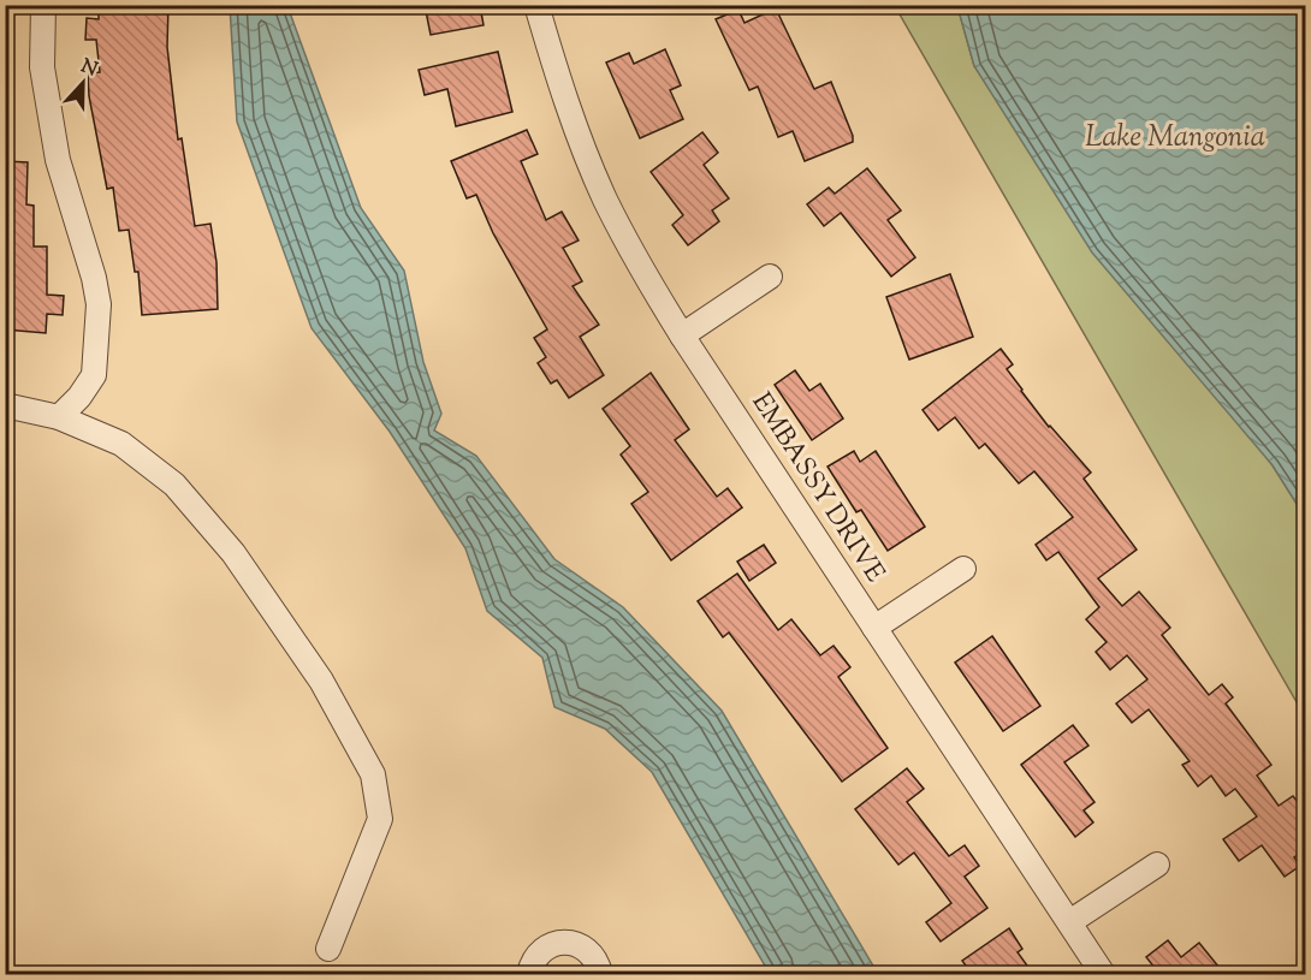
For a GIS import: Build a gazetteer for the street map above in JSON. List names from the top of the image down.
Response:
{
  "streets": {
    "street": ["EMBASSY DRIVE"]
  },
  "water": ["Lake Mangonia"],
  "north": "top"
}
